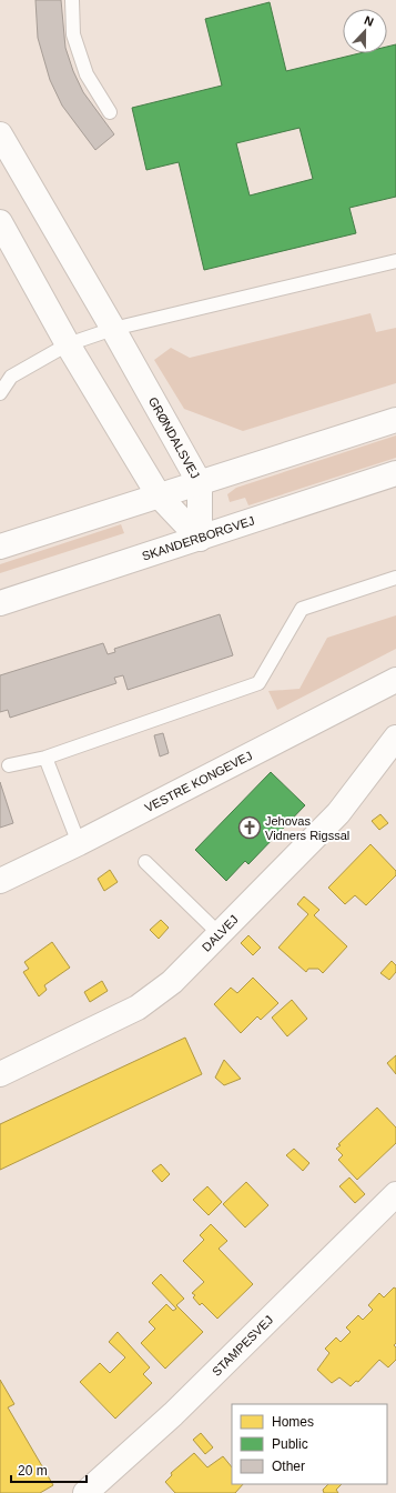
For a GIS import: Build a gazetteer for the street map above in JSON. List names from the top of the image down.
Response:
{
  "streets": {
    "street": [
      "GRØNDALSVEJ",
      "SKANDERBORGVEJ",
      "VESTRE KONGEVEJ",
      "DALVEJ",
      "STAMPESVEJ"
    ]
  },
  "crossings": [
    ["GRØNDALSVEJ", "SKANDERBORGVEJ"]
  ],
  "places": {
    "church": ["Jehovas Vidners Rigssal"]
  },
  "legend": ["Homes", "Public", "Other"],
  "scale_bar": "20 m",
  "north": "top"
}
